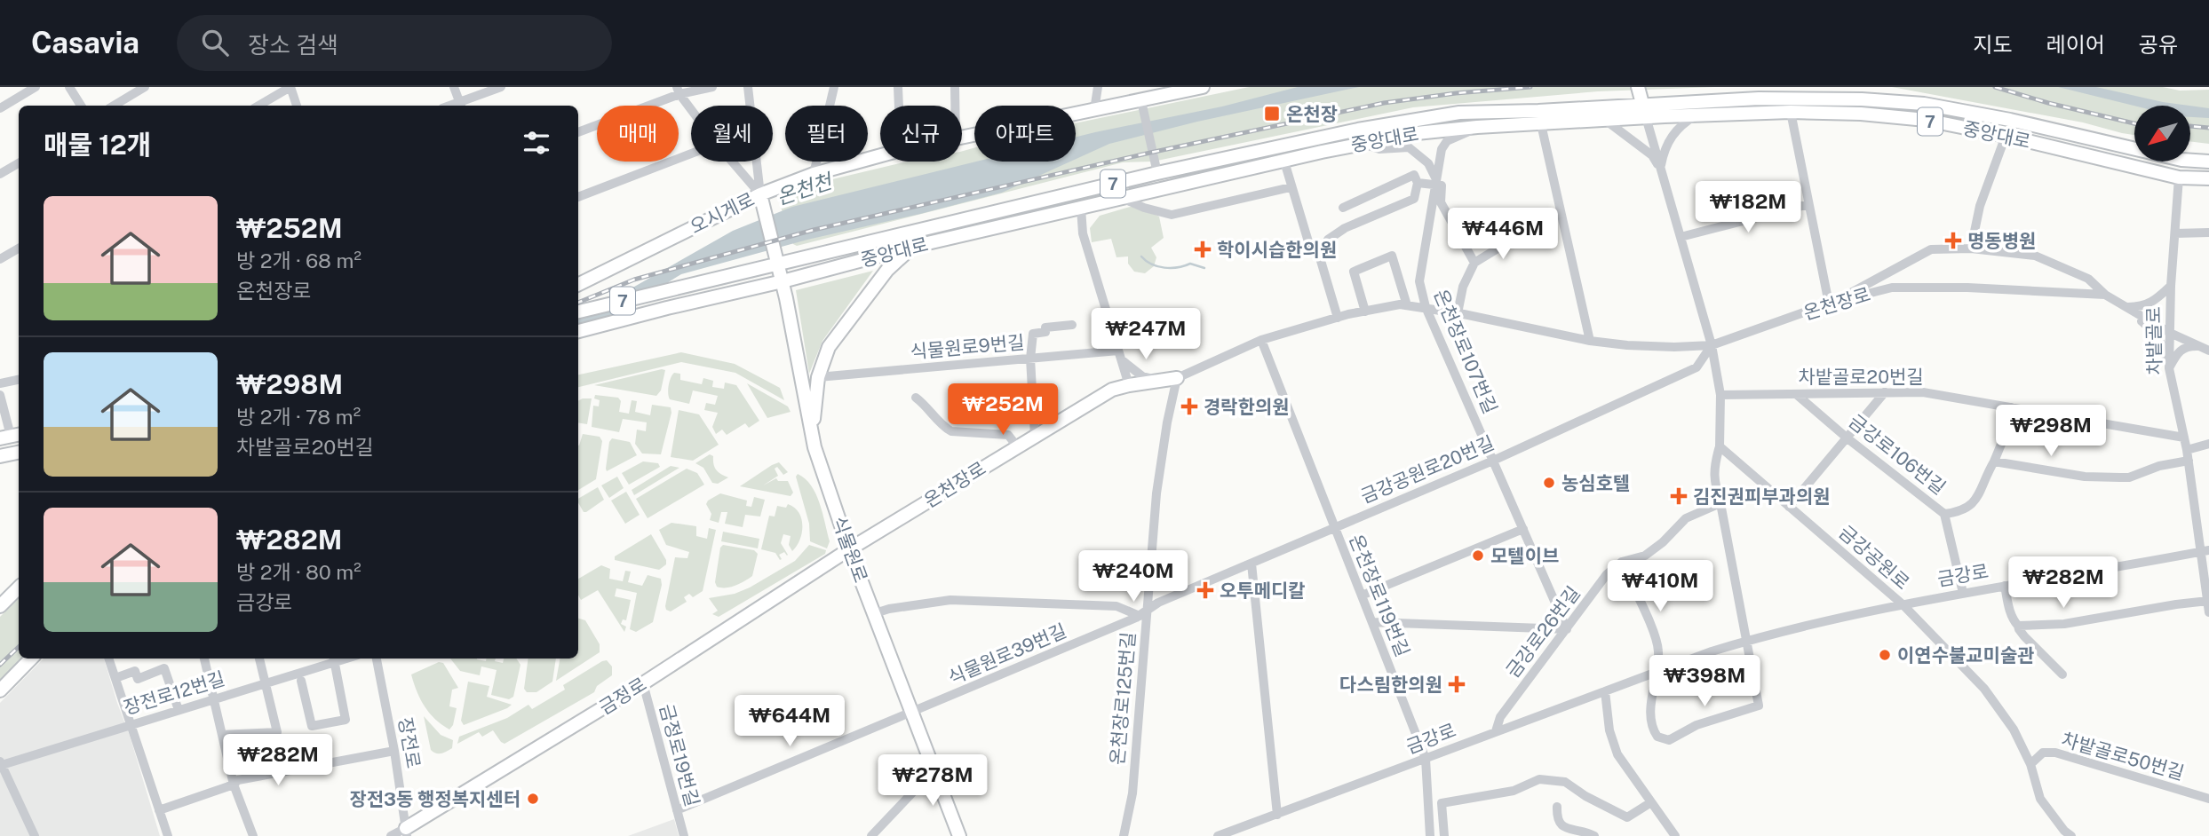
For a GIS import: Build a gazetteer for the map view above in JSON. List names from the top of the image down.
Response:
{
  "streets": {
    "main road": [
      "7",
      "중앙대로",
      "오시게로",
      "온천장로",
      "식물원로",
      "금정로"
    ],
    "street": [
      "차밭골로",
      "식물원로9번길",
      "온천장로107번길",
      "차밭골로20번길",
      "금강로106번길",
      "금강공원로20번길",
      "금강공원로",
      "금강로",
      "온천장로119번길",
      "금강로26번길",
      "식물원로39번길",
      "장전로12번길",
      "온천장로125번길",
      "장전로",
      "금정로19번길",
      "차밭골로50번길"
    ]
  },
  "crossings": [
    ["중앙대로", "차밭골로"],
    ["중앙대로", "온천장로107번길"],
    ["중앙대로", "식물원로"],
    ["오시게로", "식물원로"],
    ["온천장로", "차밭골로"],
    ["온천장로", "온천장로107번길"],
    ["온천장로", "금강공원로20번길"],
    ["온천장로", "식물원로"],
    ["온천장로", "온천장로119번길"],
    ["온천장로", "금정로"],
    ["온천장로", "온천장로125번길"],
    ["차밭골로", "차밭골로20번길"],
    ["차밭골로", "금강로"],
    ["온천장로107번길", "금강공원로20번길"],
    ["온천장로107번길", "금강로26번길"],
    ["차밭골로20번길", "금강로106번길"],
    ["금강로106번길", "금강로"],
    ["금강공원로20번길", "온천장로119번길"],
    ["금강공원로20번길", "식물원로39번길"],
    ["금강공원로20번길", "온천장로125번길"],
    ["식물원로", "식물원로39번길"],
    ["식물원로", "금정로"],
    ["금강공원로", "금강로"],
    ["금강공원로", "차밭골로50번길"],
    ["금강로", "온천장로119번길"],
    ["금강로", "금강로26번길"],
    ["식물원로39번길", "온천장로125번길"],
    ["식물원로39번길", "금정로19번길"],
    ["금정로", "장전로"],
    ["금정로", "금정로19번길"]
  ],
  "water": ["온천천"],
  "places": {
    "transit": ["온천장"],
    "health": [
      "명동병원",
      "학이시습한의원",
      "경락한의원",
      "김진권피부과의원",
      "오투메디칼",
      "다스림한의원"
    ],
    "other": [
      "농심호텔",
      "모텔이브",
      "이연수불교미술관",
      "장전3동 행정복지센터"
    ]
  },
  "north": "bottom left",
  "page": {
    "header": "Casavia",
    "search": "장소 검색",
    "nav": ["지도", "레이어", "공유"],
    "chip": [
      "매매",
      "월세",
      "필터",
      "신규",
      "아파트"
    ],
    "heading": "매물 12개",
    "list": [
      {
        "name": "₩252M",
        "note": "방 2개 · 68 m² · 온천장로"
      },
      {
        "name": "₩298M",
        "note": "방 2개 · 78 m² · 차밭골로20번길"
      },
      {
        "name": "₩282M",
        "note": "방 2개 · 80 m² · 금강로"
      }
    ],
    "price": [
      "₩182M",
      "₩446M",
      "₩247M",
      "₩252M",
      "₩298M",
      "₩240M",
      "₩282M",
      "₩410M",
      "₩398M",
      "₩644M",
      "₩282M",
      "₩278M"
    ]
  }
}
